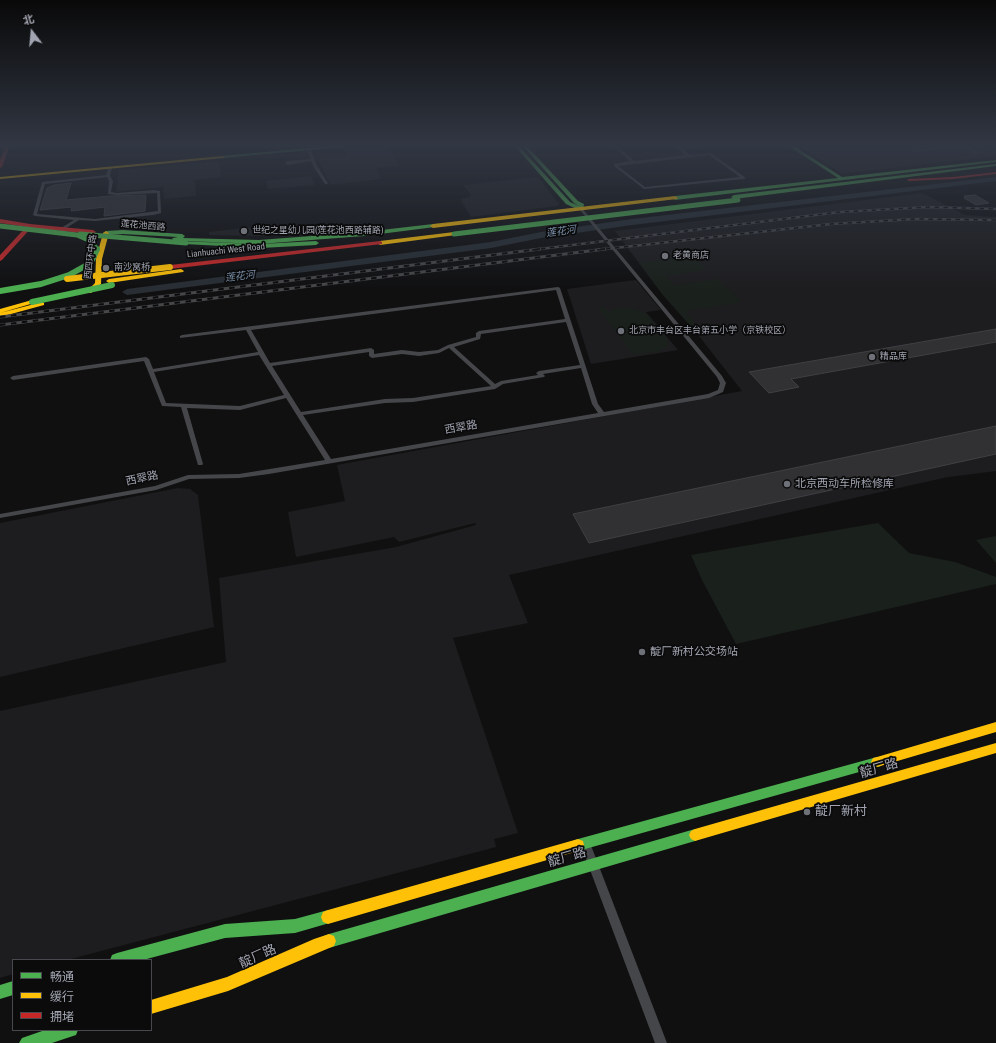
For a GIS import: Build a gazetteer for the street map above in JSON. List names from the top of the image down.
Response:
{
  "streets": {
    "main road": [
      "莲花池西路",
      "Lianhuachi West Road",
      "西四环中路",
      "靛厂路"
    ],
    "street": ["西翠路"]
  },
  "crossings": [
    ["莲花池西路", "西四环中路"],
    ["莲花池西路", "西翠路"]
  ],
  "water": ["莲花河"],
  "places": [
    "世纪之星幼儿园(莲花池西路辅路)",
    "老黄商店",
    "南沙窝桥",
    "北京市丰台区丰台第五小学（京铁校区）",
    "精品库",
    "北京西动车所检修库",
    "靛厂新村公交场站",
    "靛厂新村"
  ],
  "legend": ["畅通", "缓行", "拥堵"],
  "north": "top"
}
